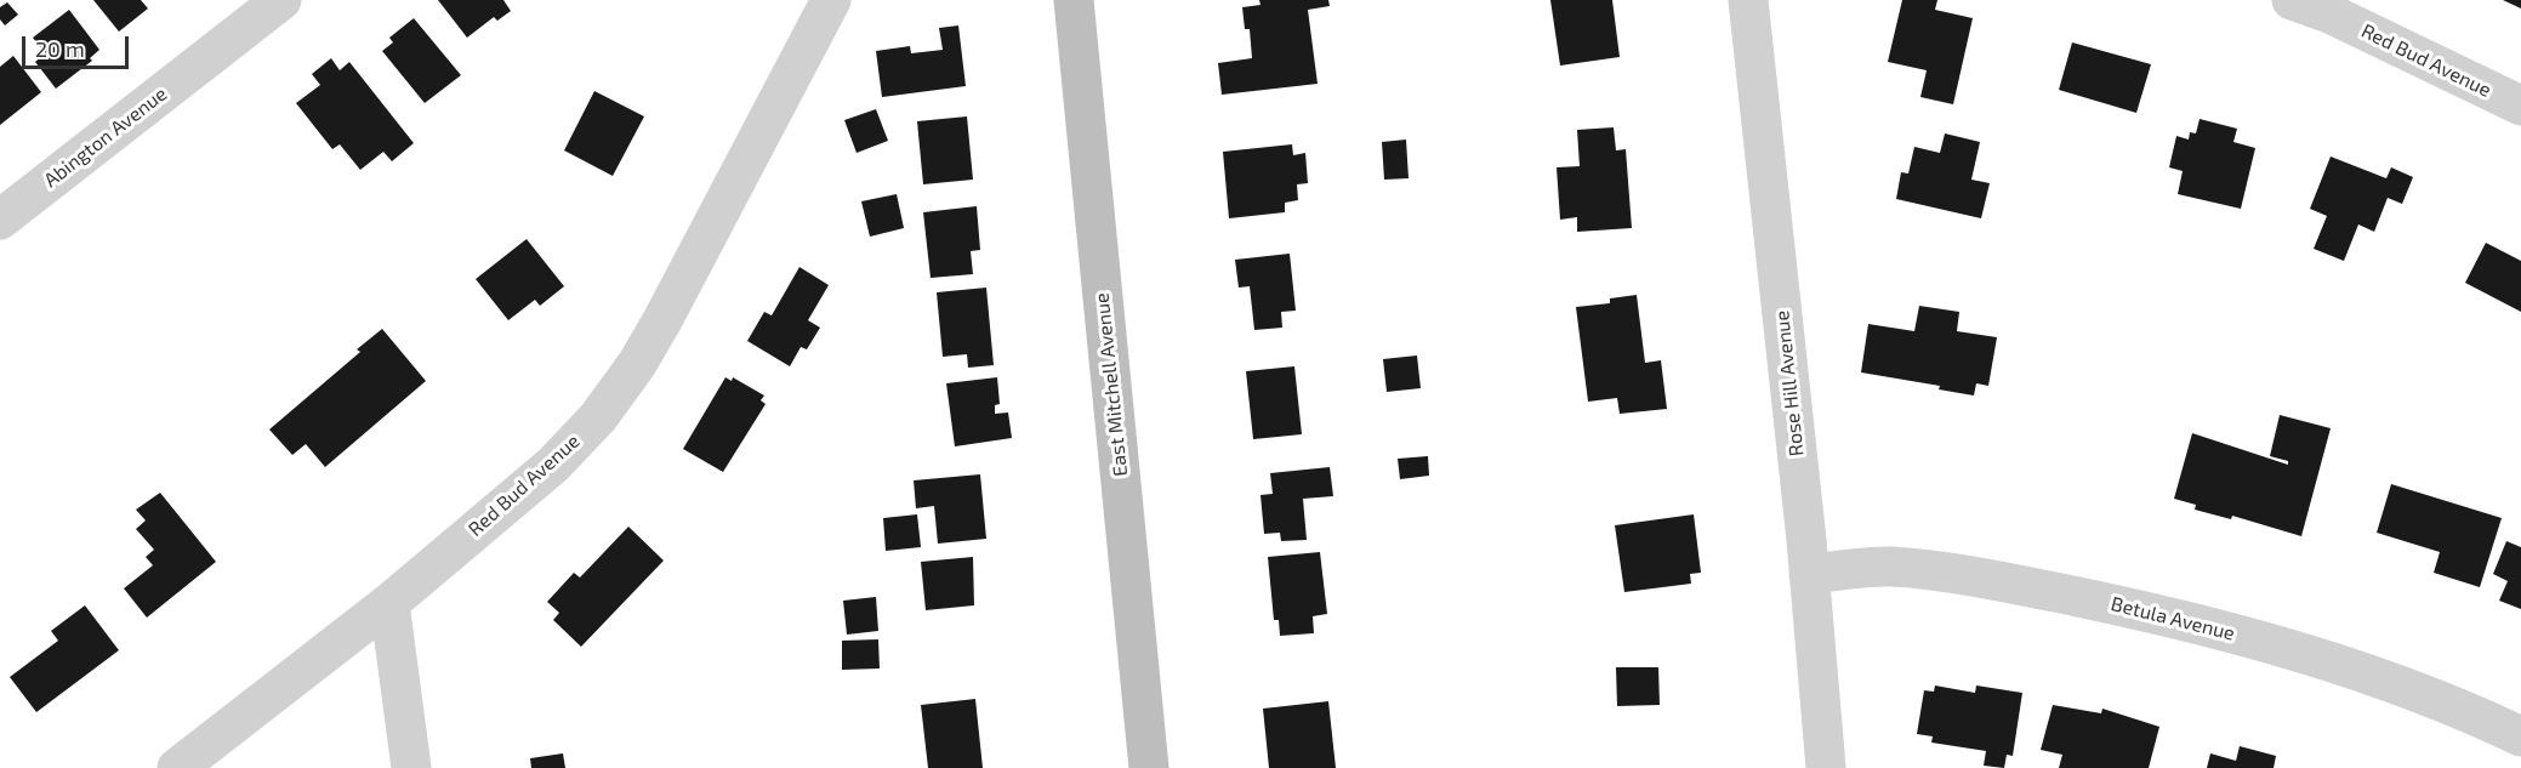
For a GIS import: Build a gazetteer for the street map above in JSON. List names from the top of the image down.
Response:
{
  "streets": {
    "street": [
      "Red Bud Avenue",
      "Abington Avenue",
      "Rose Hill Avenue",
      "East Mitchell Avenue",
      "Betula Avenue"
    ]
  },
  "crossings": [
    ["Rose Hill Avenue", "Betula Avenue"]
  ],
  "scale_bar": "20 m"
}
